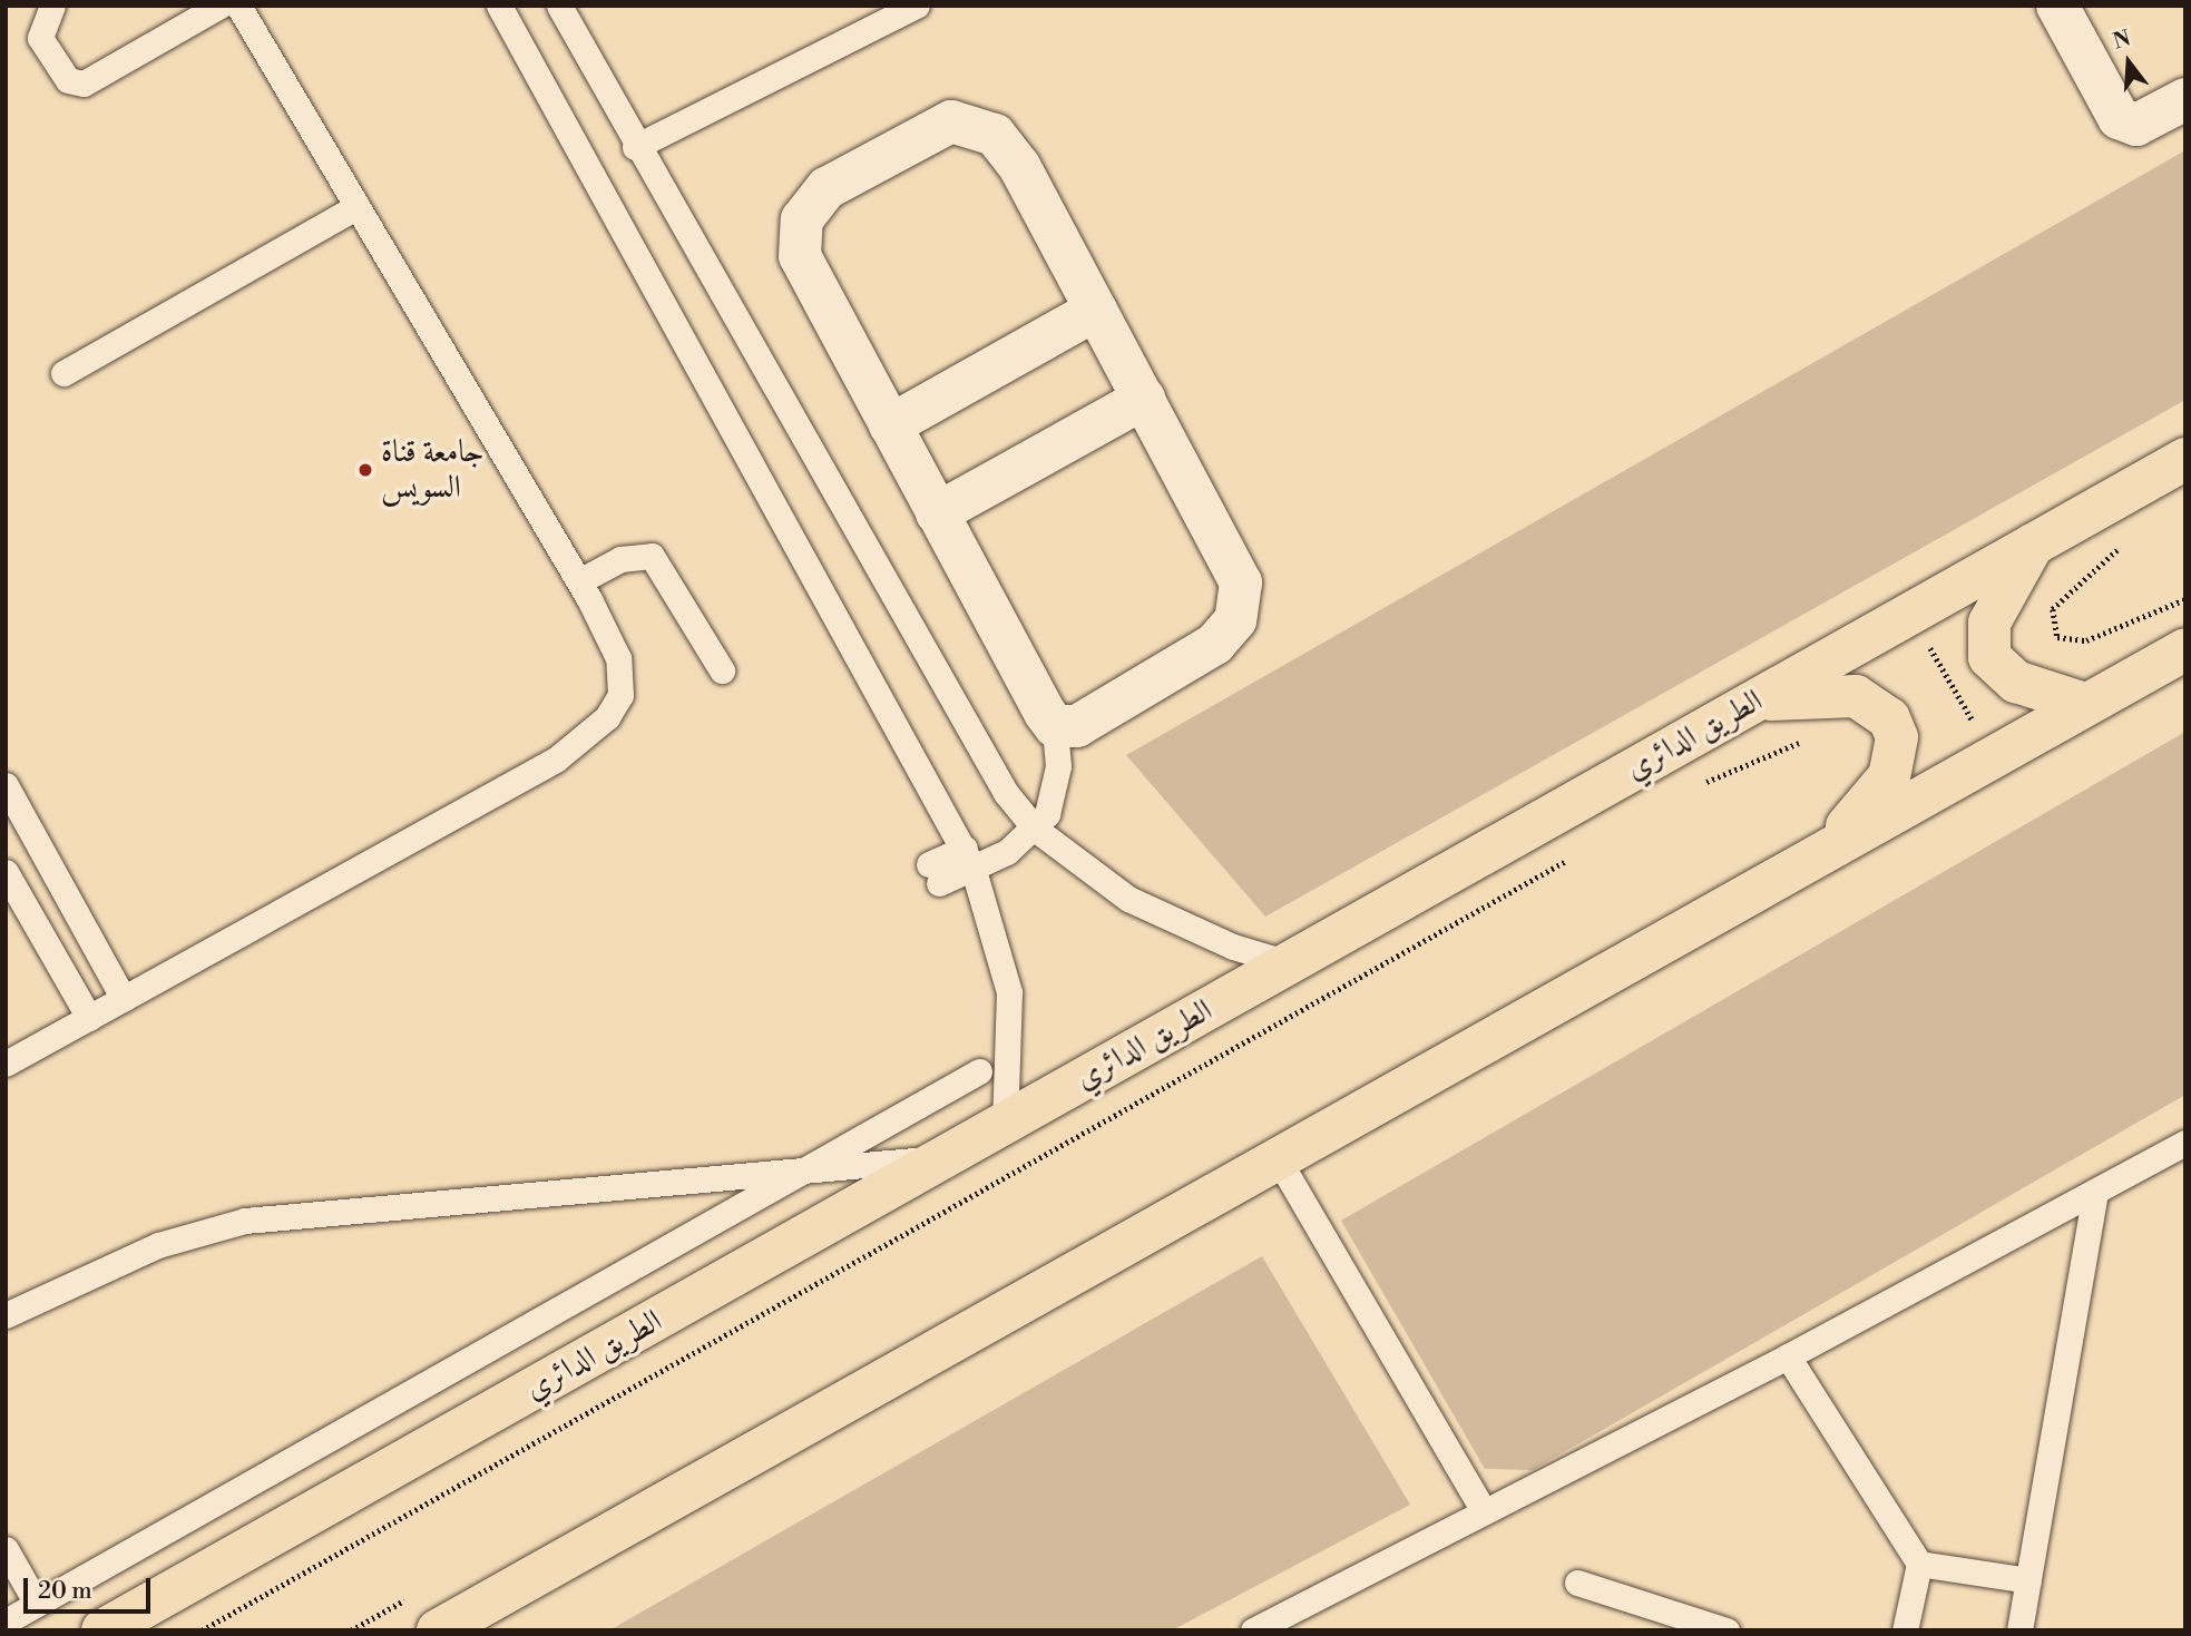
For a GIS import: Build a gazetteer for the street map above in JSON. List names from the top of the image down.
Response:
{
  "streets": {
    "main road": ["الطريق الدائري"]
  },
  "places": ["جامعة قناة السويس"],
  "scale_bar": "20 m",
  "north": "top"
}
